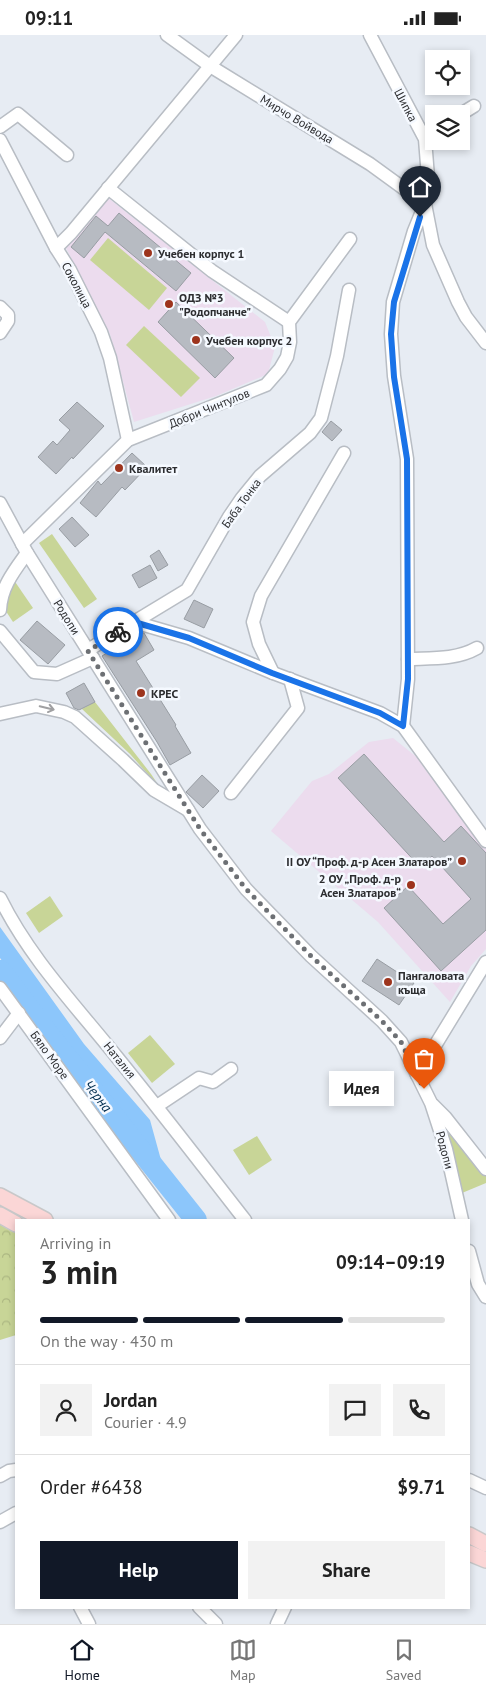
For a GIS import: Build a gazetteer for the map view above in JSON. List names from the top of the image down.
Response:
{
  "streets": {
    "street": [
      "Шипка",
      "Мирчо Войвода",
      "Соколица",
      "Добри Чинтулов",
      "Баба Тонка",
      "Родопи",
      "Бяло Море",
      "Наталия"
    ]
  },
  "crossings": [
    ["Шипка", "Мирчо Войвода"],
    ["Соколица", "Добри Чинтулов"],
    ["Добри Чинтулов", "Родопи"],
    ["Баба Тонка", "Родопи"]
  ],
  "water": ["Черна"],
  "places": [
    "Учебен корпус 1",
    "ОДЗ №3 \"Родопчанче\"",
    "Учебен корпус 2",
    "Квалитет",
    "КРЕС",
    "II ОУ “Проф. д-р Асен Златаров”",
    "2 ОУ „Проф. д-р Асен Златаров“",
    "Пангаловата къща",
    "Идея"
  ],
  "page": {
    "status": "09:11",
    "bubble": "Идея",
    "heading": ["3 min", "Arriving in", "09:14–09:19"],
    "panel": [
      "Jordan",
      "Courier · 4.9",
      "Order #6438",
      "$9.71"
    ],
    "bar": "On the way · 430 m",
    "buttons": ["Help", "Share"],
    "tabs": ["Home", "Map", "Saved"]
  }
}
